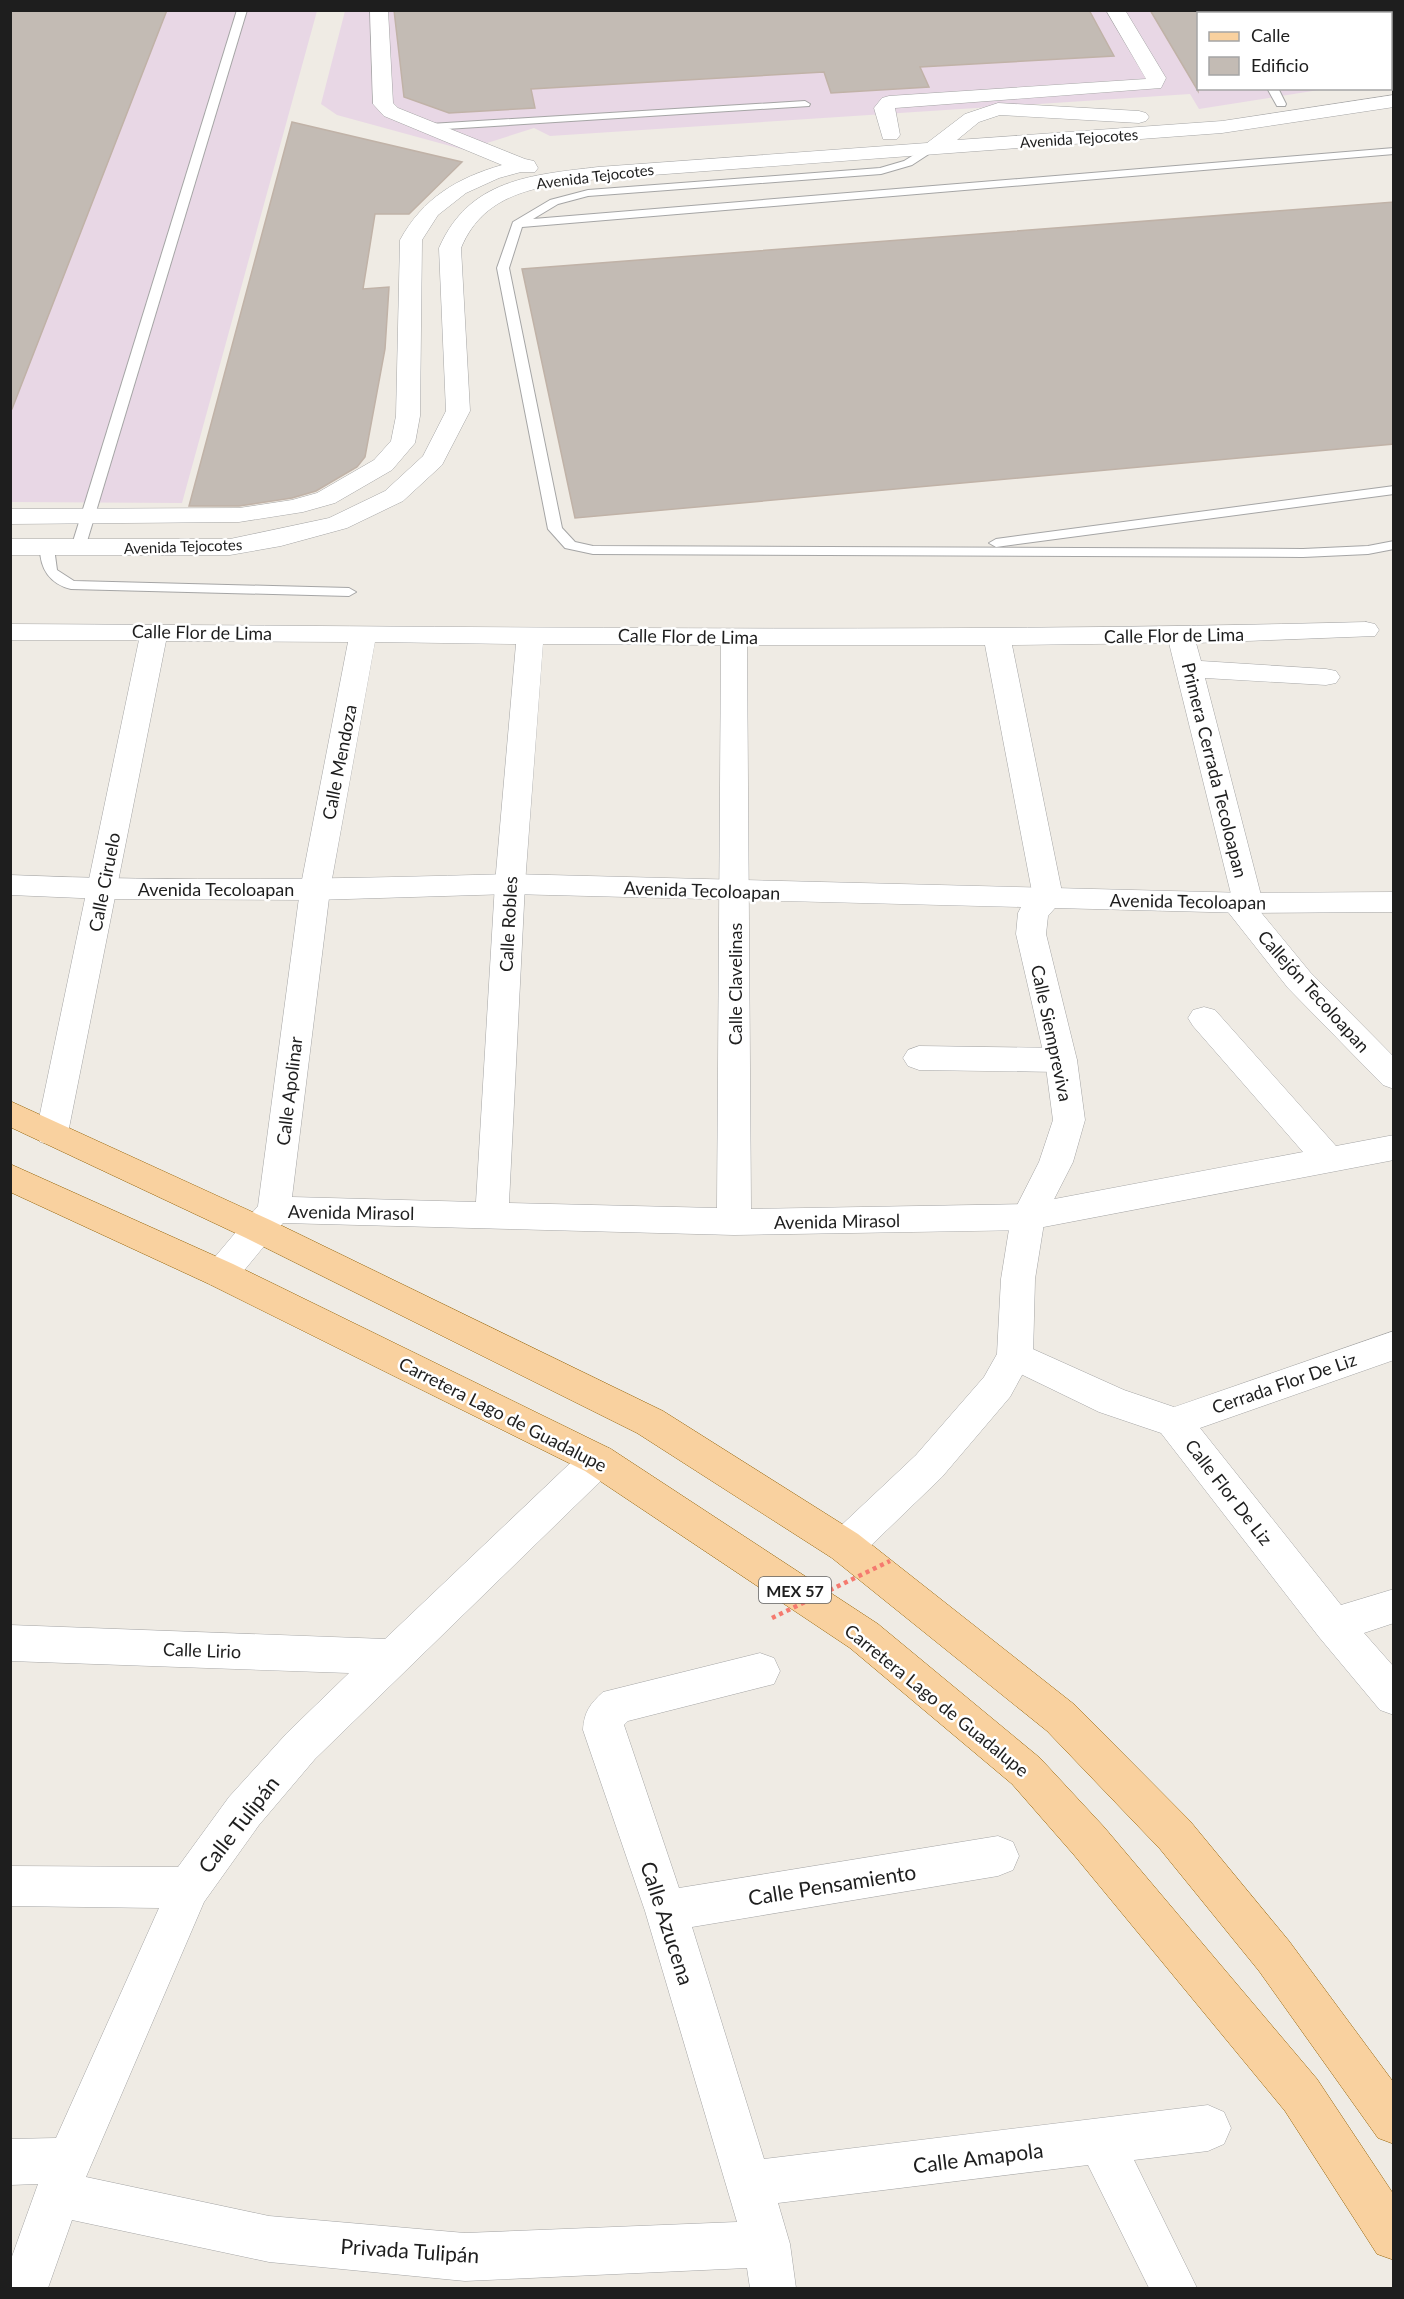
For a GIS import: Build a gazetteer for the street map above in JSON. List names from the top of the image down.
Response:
{
  "streets": {
    "main road": ["Carretera Lago de Guadalupe", "MEX 57"],
    "street": [
      "Avenida Tejocotes",
      "Calle Flor de Lima",
      "Calle Mendoza",
      "Primera Cerrada Tecoloapan",
      "Calle Ciruelo",
      "Avenida Tecoloapan",
      "Calle Robles",
      "Calle Clavelinas",
      "Callejón Tecoloapan",
      "Calle Siempreviva",
      "Calle Apolinar",
      "Avenida Mirasol",
      "Cerrada Flor De Liz",
      "Calle Flor De Liz",
      "Calle Lirio",
      "Calle Tulipán",
      "Calle Pensamiento",
      "Calle Azucena",
      "Calle Amapola",
      "Privada Tulipán"
    ]
  },
  "crossings": [
    ["Calle Flor de Lima", "Calle Mendoza"],
    ["Calle Flor de Lima", "Primera Cerrada Tecoloapan"],
    ["Calle Flor de Lima", "Calle Ciruelo"],
    ["Calle Flor de Lima", "Calle Robles"],
    ["Calle Flor de Lima", "Calle Clavelinas"],
    ["Calle Mendoza", "Avenida Tecoloapan"],
    ["Calle Mendoza", "Calle Apolinar"],
    ["Primera Cerrada Tecoloapan", "Avenida Tecoloapan"],
    ["Primera Cerrada Tecoloapan", "Callejón Tecoloapan"],
    ["Calle Ciruelo", "Avenida Tecoloapan"],
    ["Avenida Tecoloapan", "Calle Robles"],
    ["Avenida Tecoloapan", "Calle Clavelinas"],
    ["Avenida Tecoloapan", "Callejón Tecoloapan"],
    ["Avenida Tecoloapan", "Calle Siempreviva"],
    ["Avenida Tecoloapan", "Calle Apolinar"],
    ["Calle Robles", "Avenida Mirasol"],
    ["Calle Clavelinas", "Avenida Mirasol"],
    ["Calle Siempreviva", "Avenida Mirasol"],
    ["Calle Siempreviva", "Calle Flor De Liz"],
    ["Calle Apolinar", "Avenida Mirasol"],
    ["Cerrada Flor De Liz", "Calle Flor De Liz"],
    ["Carretera Lago de Guadalupe", "Calle Tulipán"],
    ["Calle Lirio", "Calle Tulipán"],
    ["Calle Tulipán", "Privada Tulipán"],
    ["Calle Pensamiento", "Calle Azucena"],
    ["Calle Azucena", "Calle Amapola"],
    ["Calle Azucena", "Privada Tulipán"]
  ],
  "legend": ["Calle", "Edificio"]
}
